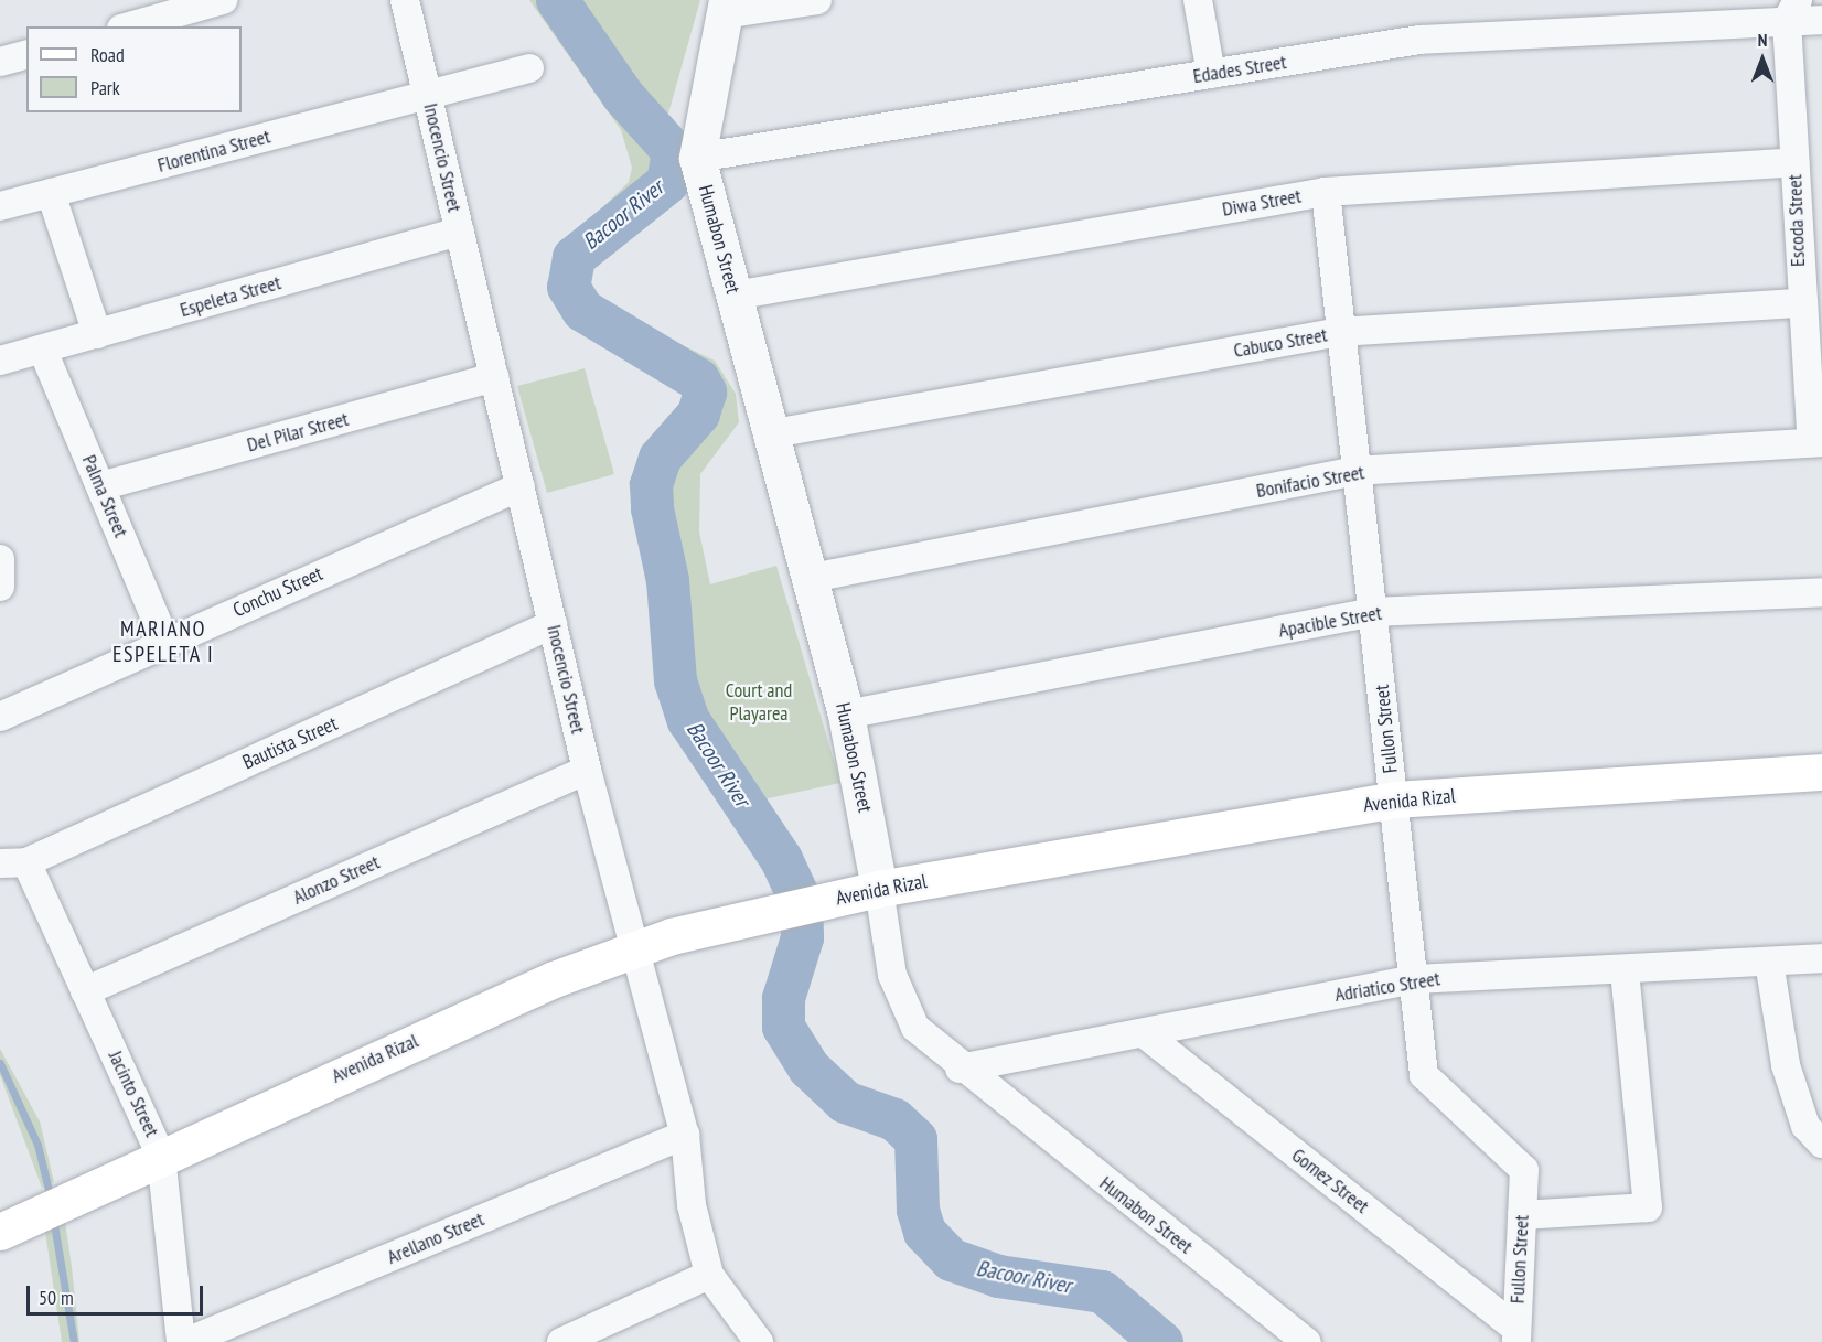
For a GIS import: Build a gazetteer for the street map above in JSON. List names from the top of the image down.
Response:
{
  "streets": {
    "main road": ["Avenida Rizal"],
    "street": [
      "Edades Street",
      "Florentina Street",
      "Inocencio Street",
      "Diwa Street",
      "Escoda Street",
      "Humabon Street",
      "Espeleta Street",
      "Cabuco Street",
      "Del Pilar Street",
      "Bonifacio Street",
      "Palma Street",
      "Conchu Street",
      "Apacible Street",
      "Fullon Street",
      "Bautista Street",
      "Alonzo Street",
      "Adriatico Street",
      "Jacinto Street",
      "Gomez Street",
      "Arellano Street"
    ]
  },
  "crossings": [
    ["Edades Street", "Escoda Street"],
    ["Edades Street", "Humabon Street"],
    ["Florentina Street", "Inocencio Street"],
    ["Inocencio Street", "Espeleta Street"],
    ["Inocencio Street", "Del Pilar Street"],
    ["Inocencio Street", "Conchu Street"],
    ["Inocencio Street", "Bautista Street"],
    ["Inocencio Street", "Avenida Rizal"],
    ["Inocencio Street", "Alonzo Street"],
    ["Inocencio Street", "Arellano Street"],
    ["Diwa Street", "Escoda Street"],
    ["Diwa Street", "Humabon Street"],
    ["Diwa Street", "Fullon Street"],
    ["Escoda Street", "Cabuco Street"],
    ["Escoda Street", "Bonifacio Street"],
    ["Humabon Street", "Cabuco Street"],
    ["Humabon Street", "Bonifacio Street"],
    ["Humabon Street", "Apacible Street"],
    ["Humabon Street", "Avenida Rizal"],
    ["Humabon Street", "Adriatico Street"],
    ["Espeleta Street", "Palma Street"],
    ["Cabuco Street", "Fullon Street"],
    ["Del Pilar Street", "Palma Street"],
    ["Bonifacio Street", "Fullon Street"],
    ["Palma Street", "Conchu Street"],
    ["Apacible Street", "Fullon Street"],
    ["Fullon Street", "Avenida Rizal"],
    ["Fullon Street", "Adriatico Street"],
    ["Fullon Street", "Gomez Street"],
    ["Bautista Street", "Jacinto Street"],
    ["Avenida Rizal", "Jacinto Street"],
    ["Alonzo Street", "Jacinto Street"],
    ["Adriatico Street", "Gomez Street"]
  ],
  "districts": ["MARIANO ESPELETA I"],
  "water": ["Bacoor River"],
  "parks": ["Court and Playarea"],
  "legend": ["Road", "Park"],
  "scale_bar": "50 m",
  "north": "top"
}
